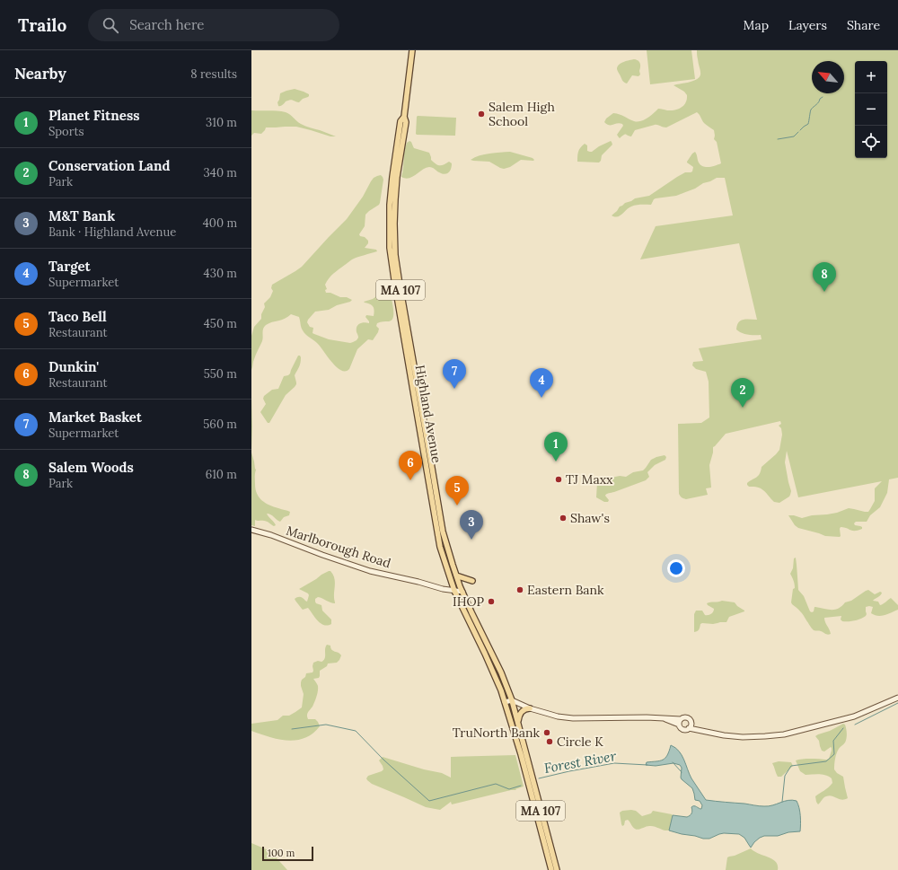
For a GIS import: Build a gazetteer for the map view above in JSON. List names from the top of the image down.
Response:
{
  "streets": {
    "main road": ["MA 107", "Highland Avenue"],
    "street": ["Marlborough Road"]
  },
  "crossings": [
    ["Highland Avenue", "Marlborough Road"]
  ],
  "water": ["Forest River"],
  "places": [
    "Salem High School",
    "TJ Maxx",
    "Shaw's",
    "Eastern Bank",
    "IHOP",
    "TruNorth Bank",
    "Circle K"
  ],
  "scale_bar": "100 m",
  "north": "top left",
  "page": {
    "header": "Trailo",
    "search": "Search here",
    "nav": ["Map", "Layers", "Share"],
    "heading": ["Nearby", "8 results"],
    "map_buttons": ["+", "−"],
    "list": [
      {
        "mark": "1",
        "name": "Planet Fitness",
        "note": "Sports",
        "value": "310 m"
      },
      {
        "mark": "2",
        "name": "Conservation Land",
        "note": "Park",
        "value": "340 m"
      },
      {
        "mark": "3",
        "name": "M&T Bank",
        "note": "Bank · Highland Avenue",
        "value": "400 m"
      },
      {
        "mark": "4",
        "name": "Target",
        "note": "Supermarket",
        "value": "430 m"
      },
      {
        "mark": "5",
        "name": "Taco Bell",
        "note": "Restaurant",
        "value": "450 m"
      },
      {
        "mark": "6",
        "name": "Dunkin'",
        "note": "Restaurant",
        "value": "550 m"
      },
      {
        "mark": "7",
        "name": "Market Basket",
        "note": "Supermarket",
        "value": "560 m"
      },
      {
        "mark": "8",
        "name": "Salem Woods",
        "note": "Park",
        "value": "610 m"
      }
    ],
    "pins": [
      "8",
      "7",
      "4",
      "2",
      "1",
      "6",
      "5",
      "3"
    ],
    "scale": "100 m"
  }
}
